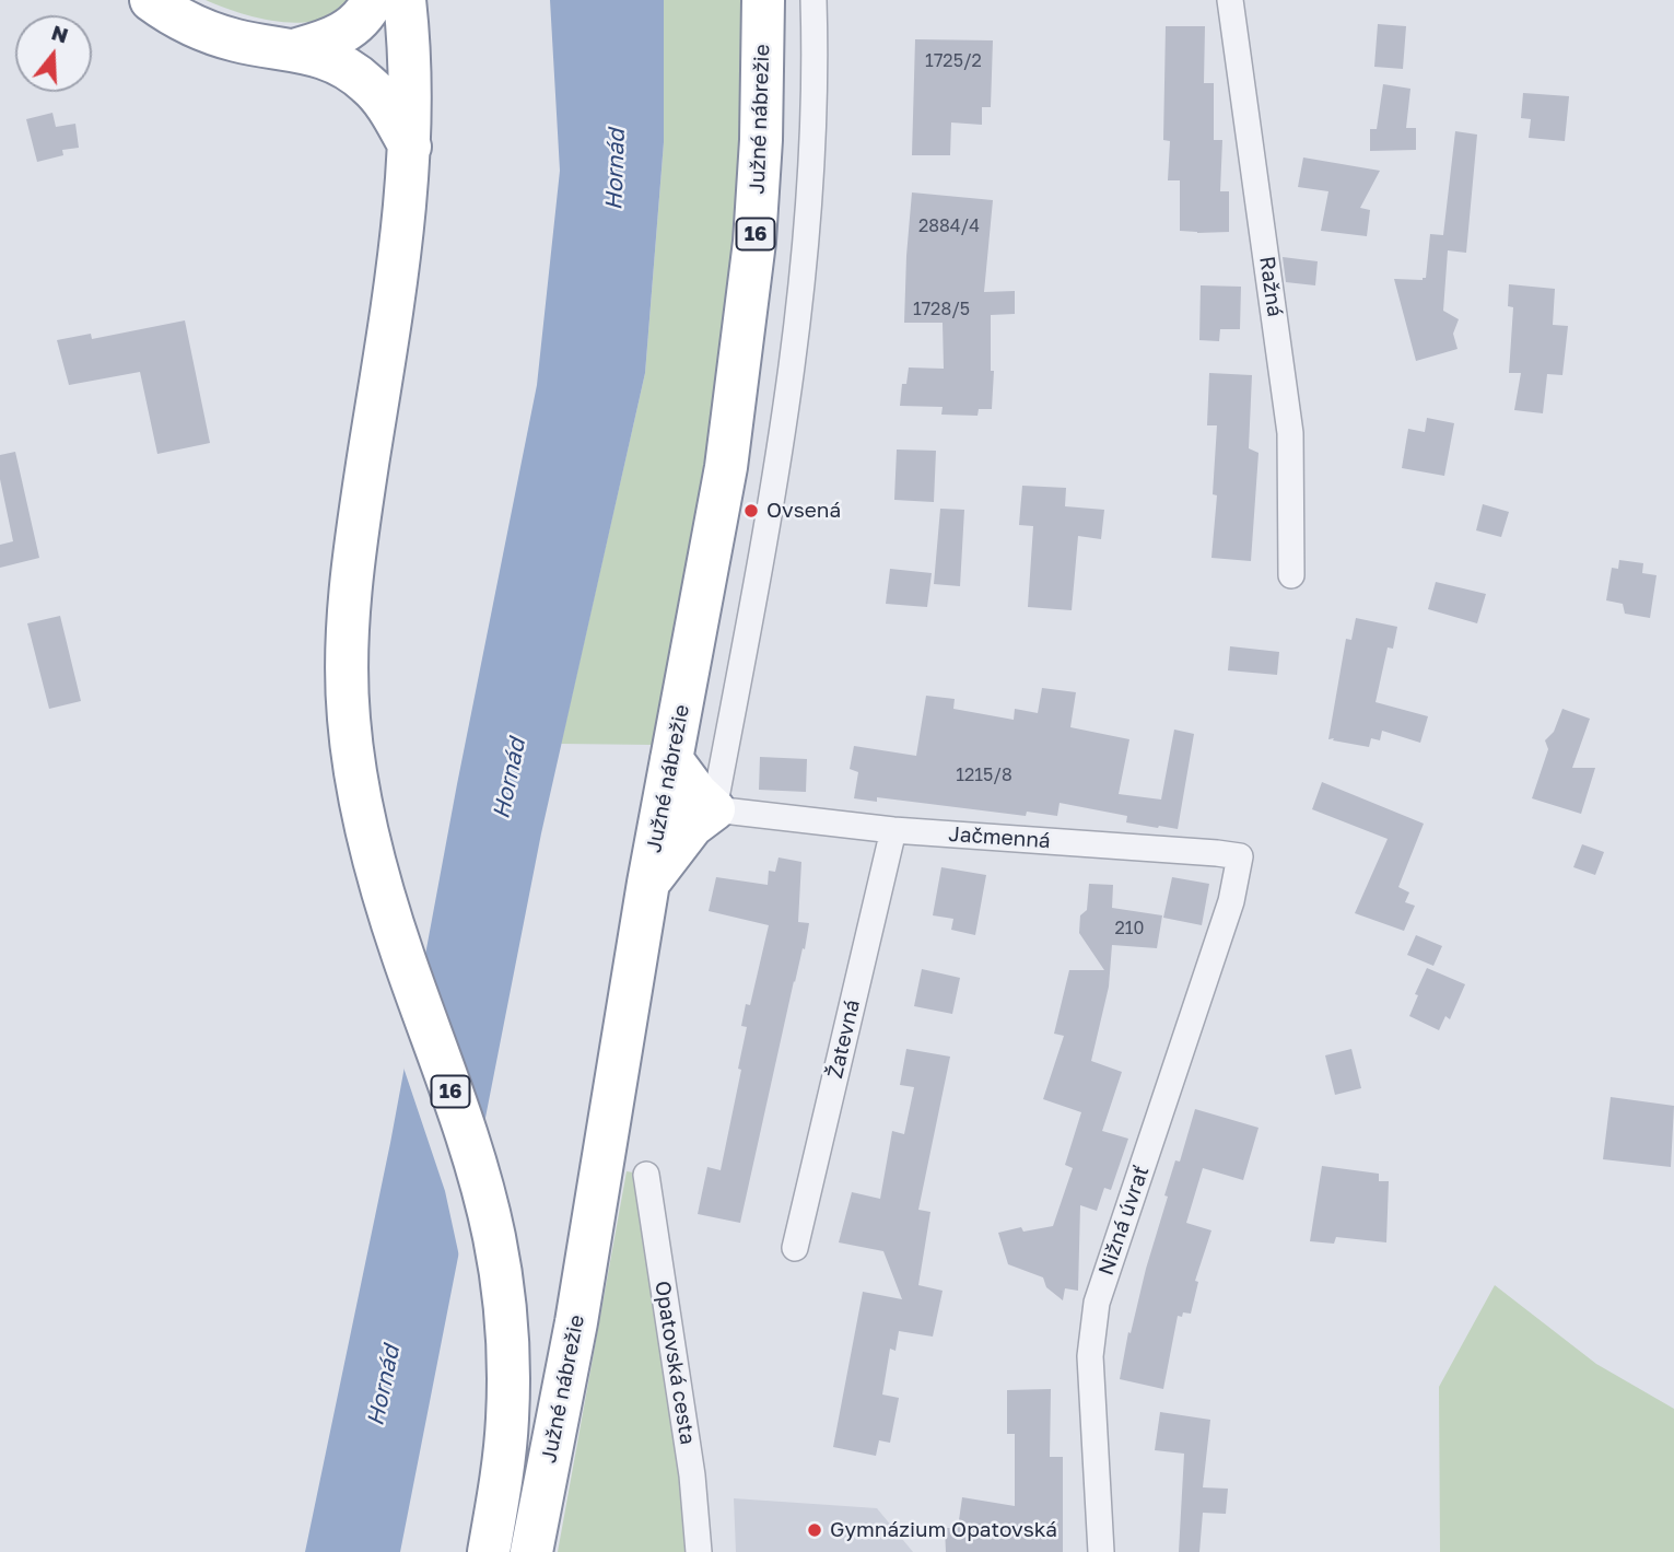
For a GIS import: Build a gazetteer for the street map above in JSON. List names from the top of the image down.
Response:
{
  "streets": {
    "highway": ["Južné nábrežie", "16"],
    "street": [
      "Ražná",
      "Jačmenná",
      "Žatevná",
      "Nižná úvrať",
      "Opatovská cesta"
    ]
  },
  "crossings": [
    ["Jačmenná", "Žatevná"],
    ["Jačmenná", "Nižná úvrať"]
  ],
  "water": ["Hornád"],
  "places": ["Ovsená", "Gymnázium Opatovská"],
  "house_numbers": [
    "1725/2",
    "2884/4",
    "1728/5",
    "1215/8",
    "210"
  ],
  "north": "top"
}
